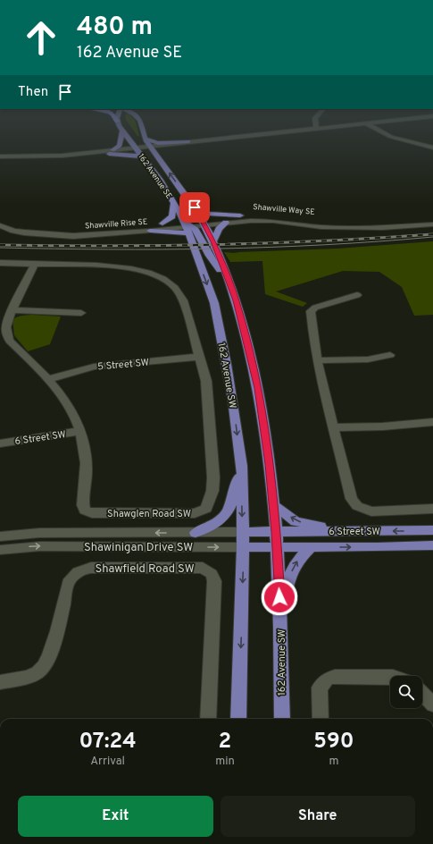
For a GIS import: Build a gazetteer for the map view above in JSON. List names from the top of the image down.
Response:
{
  "streets": {
    "main road": [
      "162 Avenue SE",
      "162 Avenue SW",
      "6 Street SW",
      "Shawinigan Drive SW"
    ],
    "street": [
      "Shawville Way SE",
      "Shawville Rise SE",
      "5 Street SW",
      "Shawglen Road SW",
      "Shawfield Road SW"
    ]
  },
  "crossings": [
    ["162 Avenue SE", "Shawville Way SE"],
    ["162 Avenue SE", "Shawville Rise SE"],
    ["162 Avenue SE", "162 Avenue SW"],
    ["Shawville Way SE", "Shawville Rise SE"],
    ["5 Street SW", "Shawglen Road SW"],
    ["162 Avenue SW", "6 Street SW"],
    ["162 Avenue SW", "Shawinigan Drive SW"],
    ["6 Street SW", "Shawglen Road SW"],
    ["6 Street SW", "Shawinigan Drive SW"]
  ],
  "page": {
    "turn": ["480 m", "162 Avenue SE"],
    "then": "Then",
    "eta": [
      "07:24",
      "Arrival",
      "2",
      "min",
      "590",
      "m"
    ],
    "buttons": ["Exit", "Share"]
  }
}
